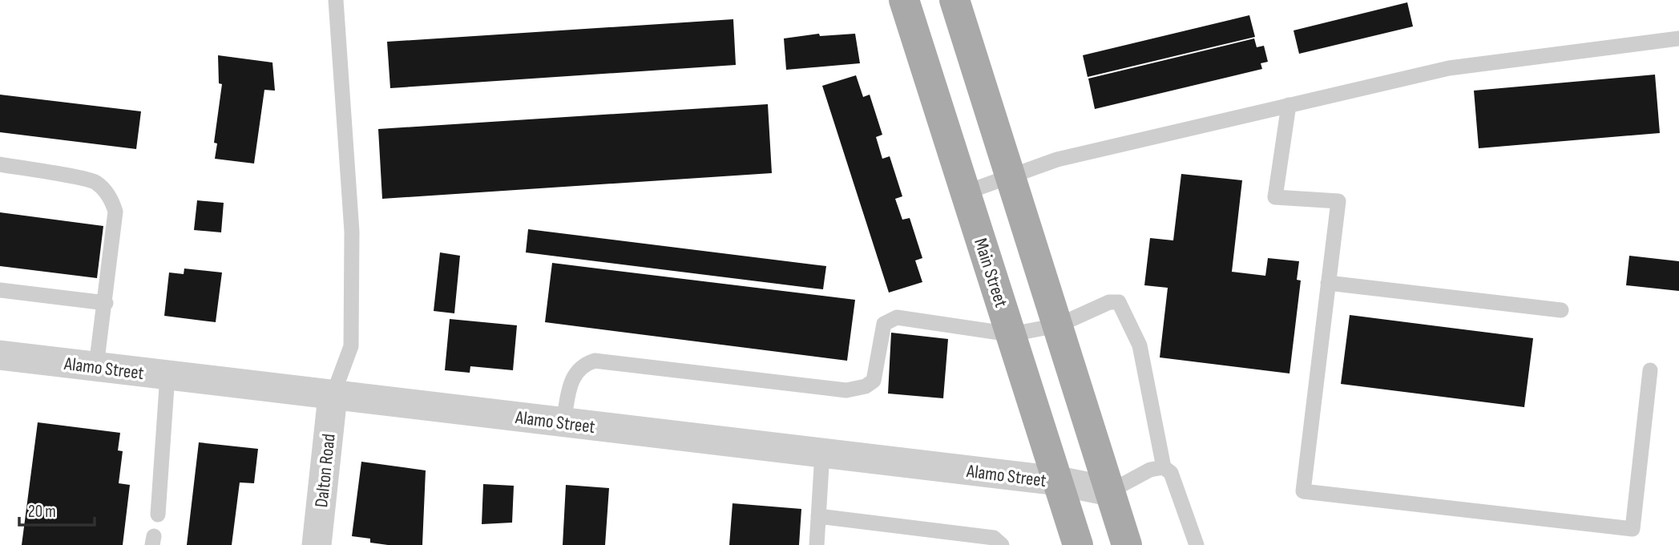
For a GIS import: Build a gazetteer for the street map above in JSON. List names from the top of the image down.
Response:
{
  "streets": {
    "main road": ["Main Street"],
    "street": ["Alamo Street", "Dalton Road"]
  },
  "crossings": [
    ["Main Street", "Alamo Street"],
    ["Alamo Street", "Dalton Road"]
  ],
  "scale_bar": "20 m"
}
